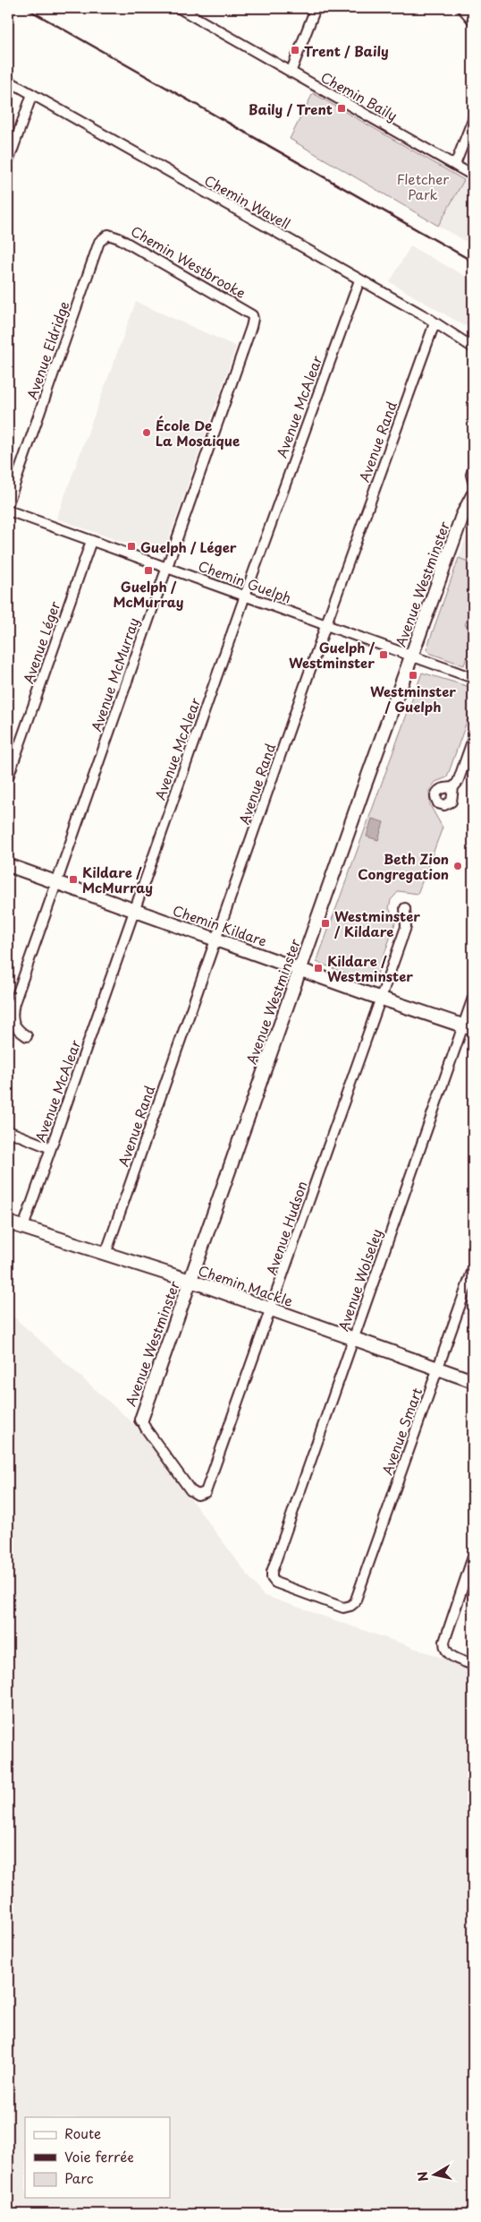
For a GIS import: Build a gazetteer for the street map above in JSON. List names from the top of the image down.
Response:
{
  "streets": {
    "street": [
      "Chemin Baily",
      "Chemin Wavell",
      "Chemin Westbrooke",
      "Avenue Eldridge",
      "Avenue McAlear",
      "Avenue Rand",
      "Chemin Guelph",
      "Avenue Westminster",
      "Avenue Léger",
      "Avenue McMurray",
      "Chemin Kildare",
      "Avenue Hudson",
      "Avenue Wolseley",
      "Chemin Mackle",
      "Avenue Smart"
    ]
  },
  "crossings": [
    ["Chemin Wavell", "Avenue McAlear"],
    ["Chemin Wavell", "Avenue Rand"],
    ["Chemin Westbrooke", "Avenue Eldridge"],
    ["Chemin Westbrooke", "Avenue McMurray"],
    ["Avenue McAlear", "Chemin Guelph"],
    ["Avenue McAlear", "Chemin Kildare"],
    ["Avenue McAlear", "Chemin Mackle"],
    ["Avenue Rand", "Chemin Guelph"],
    ["Avenue Rand", "Chemin Kildare"],
    ["Avenue Rand", "Chemin Mackle"],
    ["Chemin Guelph", "Avenue Westminster"],
    ["Chemin Guelph", "Avenue Léger"],
    ["Chemin Guelph", "Avenue McMurray"],
    ["Avenue Westminster", "Chemin Kildare"],
    ["Avenue Westminster", "Avenue Hudson"],
    ["Avenue Westminster", "Chemin Mackle"],
    ["Avenue McMurray", "Chemin Kildare"],
    ["Chemin Kildare", "Avenue Hudson"],
    ["Chemin Kildare", "Avenue Wolseley"],
    ["Avenue Hudson", "Chemin Mackle"],
    ["Avenue Wolseley", "Chemin Mackle"],
    ["Avenue Wolseley", "Avenue Smart"],
    ["Chemin Mackle", "Avenue Smart"]
  ],
  "parks": ["Fletcher Park"],
  "places": {
    "transit": [
      "Trent / Baily",
      "Baily / Trent",
      "Guelph / Léger",
      "Guelph / McMurray",
      "Guelph / Westminster",
      "Westminster / Guelph",
      "Kildare / McMurray",
      "Westminster / Kildare",
      "Kildare / Westminster"
    ],
    "other": ["École De La Mosaique", "Beth Zion Congregation"]
  },
  "legend": ["Route", "Voie ferrée", "Parc"],
  "north": "left"
}
